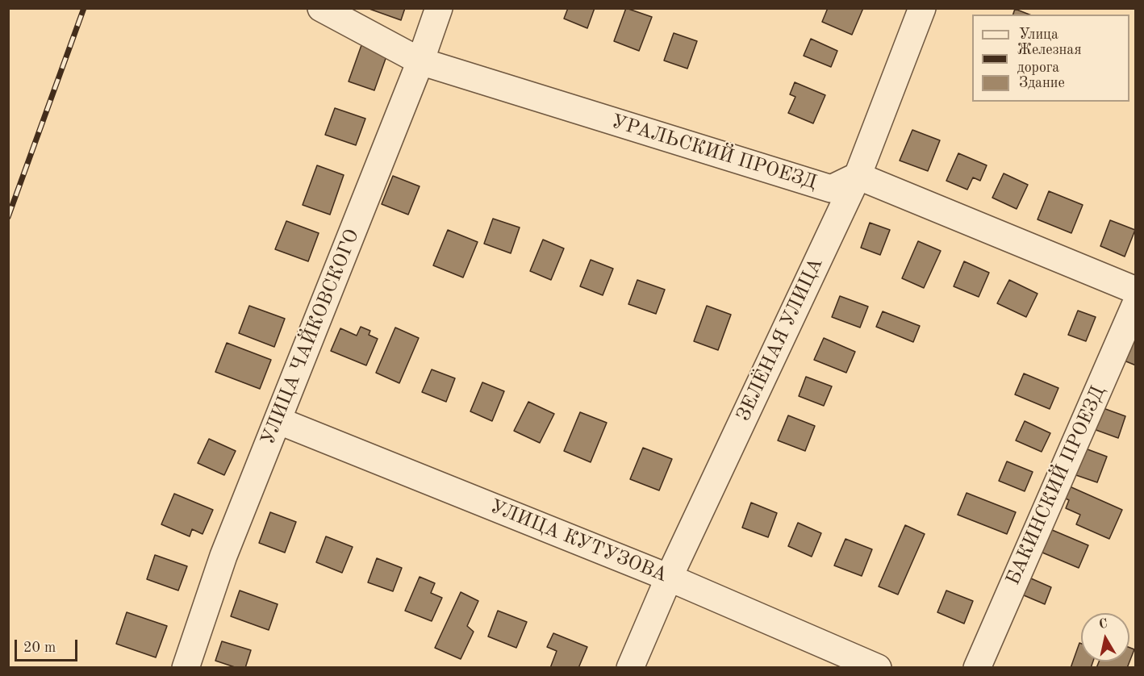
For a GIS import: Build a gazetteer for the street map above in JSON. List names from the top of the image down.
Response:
{
  "streets": {
    "street": [
      "УРАЛЬСКИЙ ПРОЕЗД",
      "УЛИЦА ЧАЙКОВСКОГО",
      "ЗЕЛЁНАЯ УЛИЦА",
      "БАКИНСКИЙ ПРОЕЗД",
      "УЛИЦА КУТУЗОВА"
    ]
  },
  "crossings": [
    ["УРАЛЬСКИЙ ПРОЕЗД", "УЛИЦА ЧАЙКОВСКОГО"],
    ["УРАЛЬСКИЙ ПРОЕЗД", "ЗЕЛЁНАЯ УЛИЦА"],
    ["УЛИЦА ЧАЙКОВСКОГО", "УЛИЦА КУТУЗОВА"],
    ["ЗЕЛЁНАЯ УЛИЦА", "УЛИЦА КУТУЗОВА"]
  ],
  "legend": ["Улица", "Железная дорога", "Здание"],
  "scale_bar": "20 m",
  "north": "top"
}
